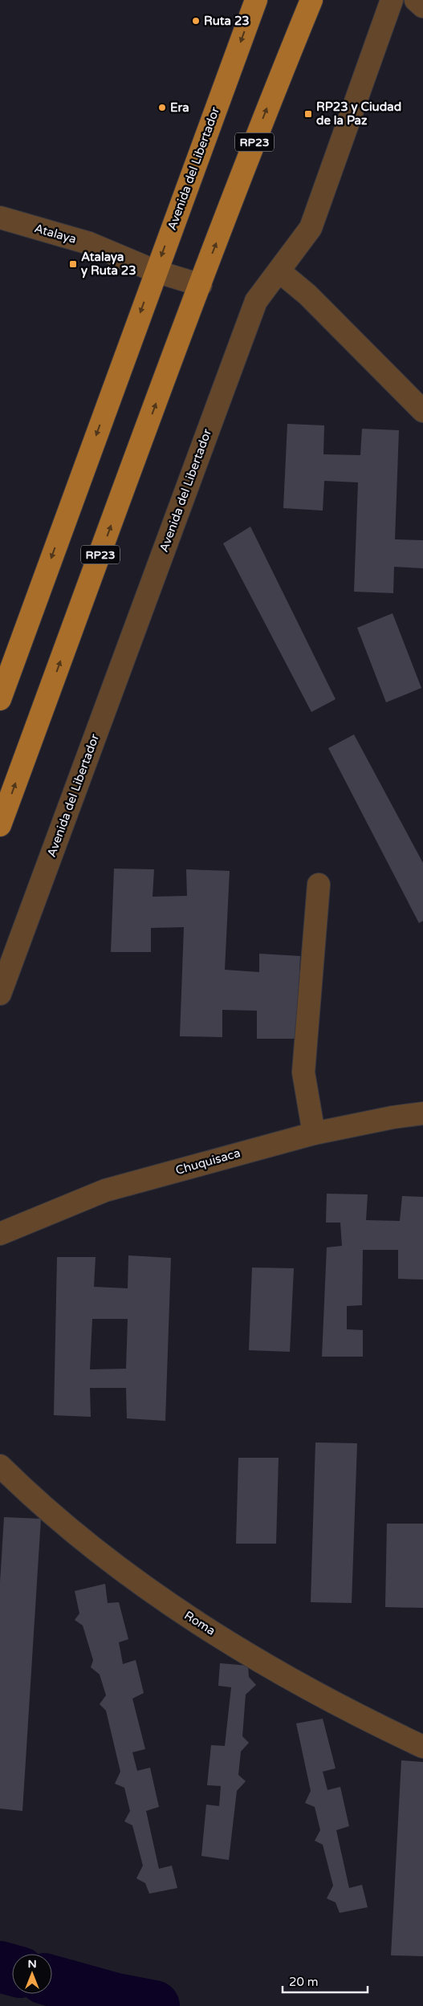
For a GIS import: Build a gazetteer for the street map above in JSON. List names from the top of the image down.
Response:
{
  "streets": {
    "main road": ["RP23", "Avenida del Libertador"],
    "street": ["Atalaya", "Chuquisaca", "Roma"]
  },
  "crossings": [
    ["RP23", "Atalaya"],
    ["Avenida del Libertador", "Atalaya"]
  ],
  "places": {
    "other": ["Ruta 23", "Era"],
    "transit": ["RP23 y Ciudad de la Paz", "Atalaya y Ruta 23"]
  },
  "scale_bar": "20 m",
  "north": "top"
}
